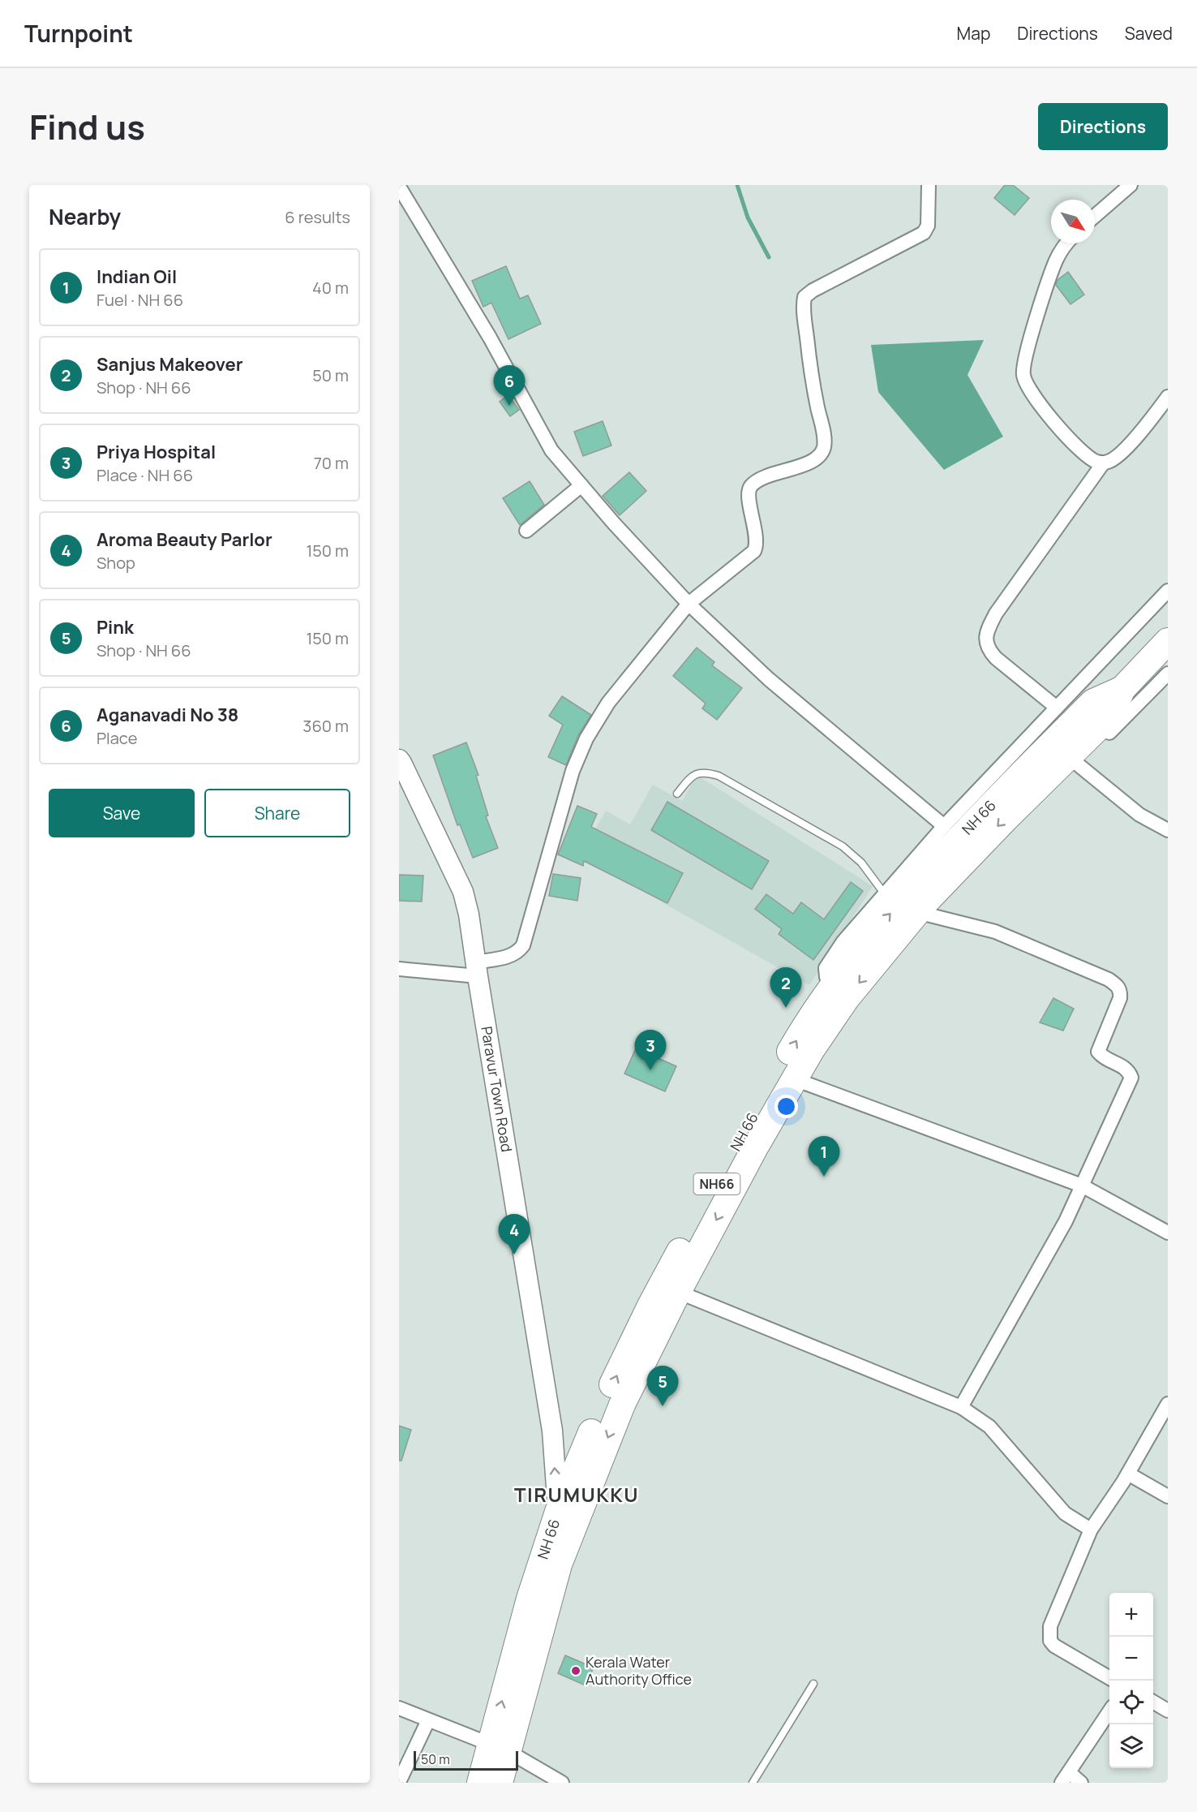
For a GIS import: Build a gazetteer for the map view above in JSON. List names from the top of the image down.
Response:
{
  "streets": {
    "highway": ["NH 66", "NH66"],
    "main road": ["Paravur Town Road"]
  },
  "crossings": [
    ["NH 66", "Paravur Town Road"]
  ],
  "districts": ["TIRUMUKKU"],
  "places": ["Kerala Water Authority Office"],
  "scale_bar": "50 m",
  "north": "bottom right",
  "page": {
    "header": "Turnpoint",
    "nav": ["Map", "Directions", "Saved"],
    "title": "Find us",
    "buttons": [
      "Directions",
      ["Save", "Share"]
    ],
    "heading": ["Nearby", "6 results"],
    "list": [
      {
        "mark": "1",
        "name": "Indian Oil",
        "note": "Fuel · NH 66",
        "value": "40 m"
      },
      {
        "mark": "2",
        "name": "Sanjus Makeover",
        "note": "Shop · NH 66",
        "value": "50 m"
      },
      {
        "mark": "3",
        "name": "Priya Hospital",
        "note": "Place · NH 66",
        "value": "70 m"
      },
      {
        "mark": "4",
        "name": "Aroma Beauty Parlor",
        "note": "Shop",
        "value": "150 m"
      },
      {
        "mark": "5",
        "name": "Pink",
        "note": "Shop · NH 66",
        "value": "150 m"
      },
      {
        "mark": "6",
        "name": "Aganavadi No 38",
        "note": "Place",
        "value": "360 m"
      }
    ],
    "pins": [
      "6",
      "2",
      "3",
      "1",
      "4",
      "5"
    ],
    "map_buttons": ["+", "−"],
    "scale": "50 m"
  }
}
